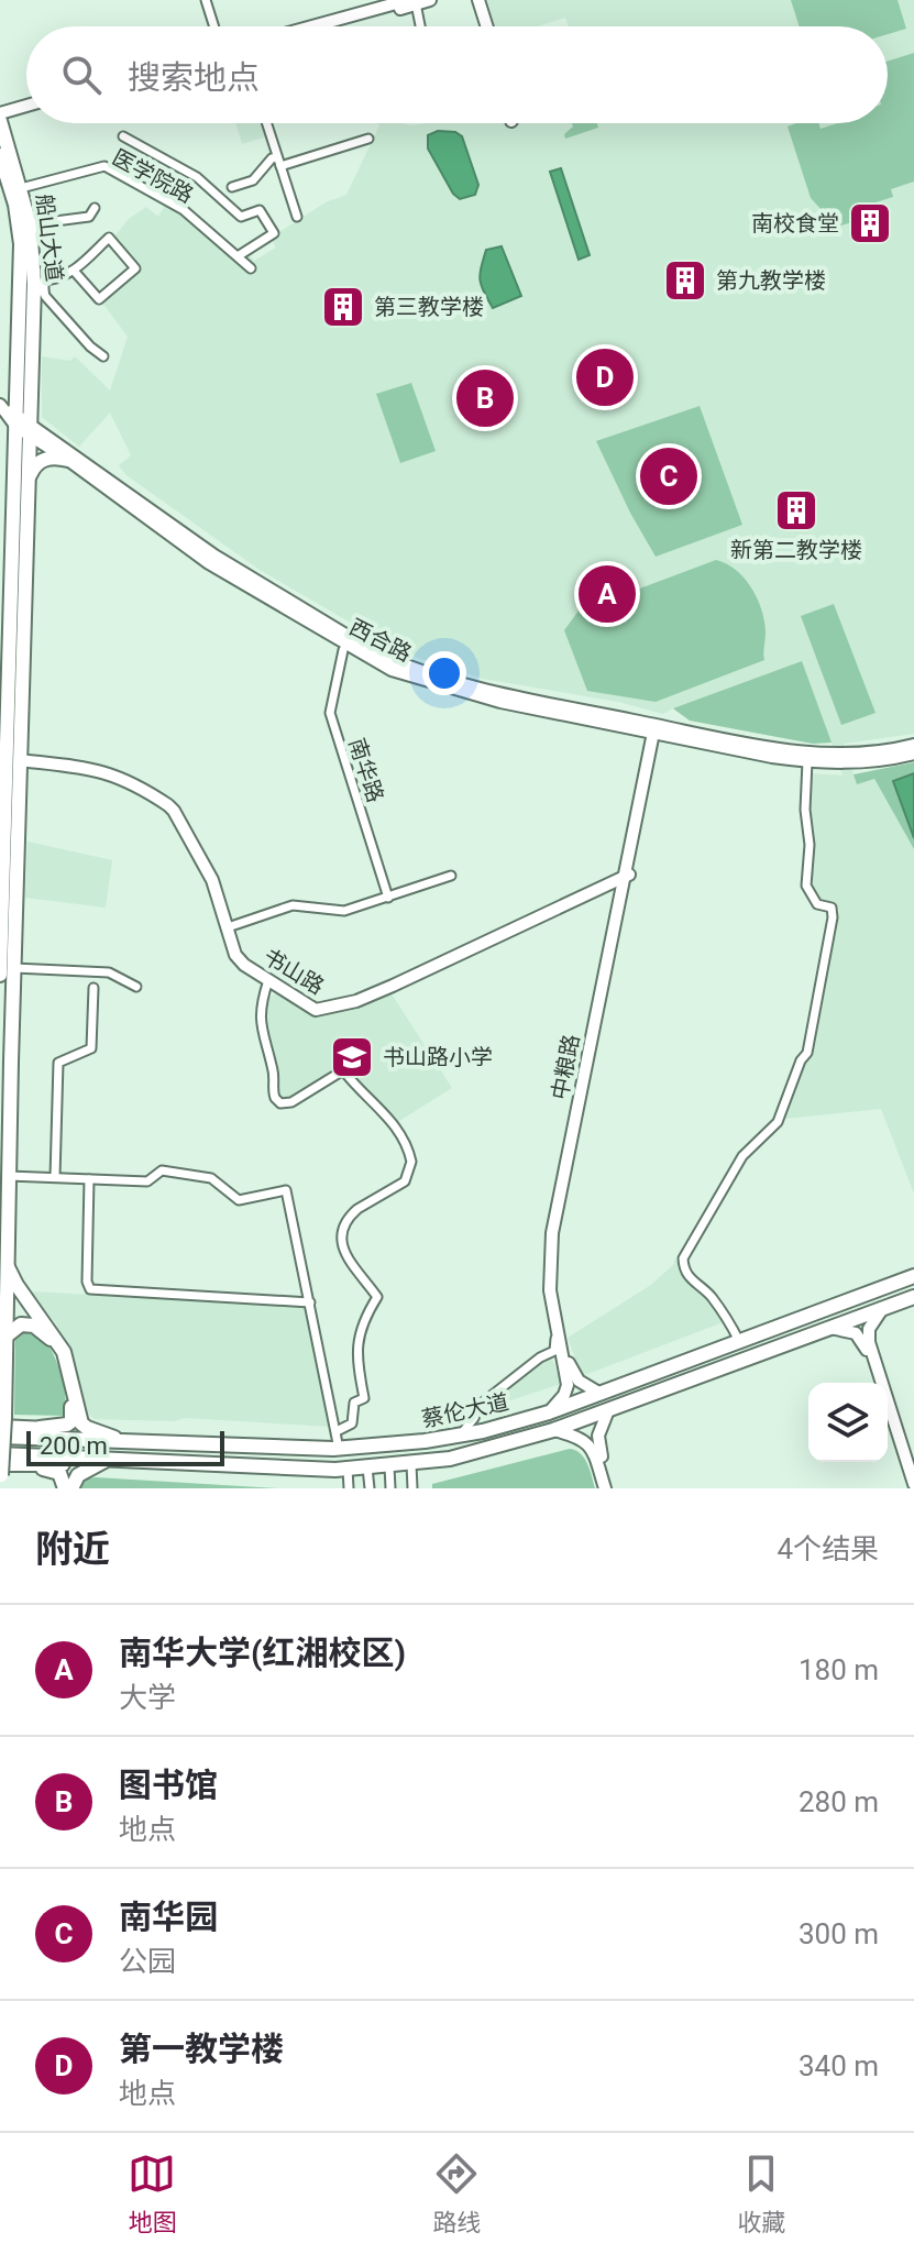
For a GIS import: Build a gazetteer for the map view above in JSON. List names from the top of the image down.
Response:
{
  "streets": {
    "highway": ["船山大道", "蔡伦大道"],
    "street": [
      "医学院路",
      "西合路",
      "南华路",
      "书山路",
      "中粮路"
    ]
  },
  "crossings": [
    ["医学院路", "船山大道"],
    ["船山大道", "西合路"],
    ["船山大道", "书山路"],
    ["船山大道", "蔡伦大道"],
    ["西合路", "中粮路"],
    ["书山路", "中粮路"],
    ["中粮路", "蔡伦大道"]
  ],
  "places": {
    "building": [
      "南校食堂",
      "第九教学楼",
      "第三教学楼",
      "新第二教学楼"
    ],
    "school or university": ["书山路小学"]
  },
  "scale_bar": "200 m",
  "page": {
    "search": "搜索地点",
    "pins": [
      "D",
      "B",
      "C",
      "A"
    ],
    "scale": "200 m",
    "heading": ["附近", "4个结果"],
    "list": [
      {
        "mark": "A",
        "name": "南华大学(红湘校区)",
        "note": "大学",
        "value": "180 m"
      },
      {
        "mark": "B",
        "name": "图书馆",
        "note": "地点",
        "value": "280 m"
      },
      {
        "mark": "C",
        "name": "南华园",
        "note": "公园",
        "value": "300 m"
      },
      {
        "mark": "D",
        "name": "第一教学楼",
        "note": "地点",
        "value": "340 m"
      }
    ],
    "nav": ["地图", "路线", "收藏"]
  }
}
